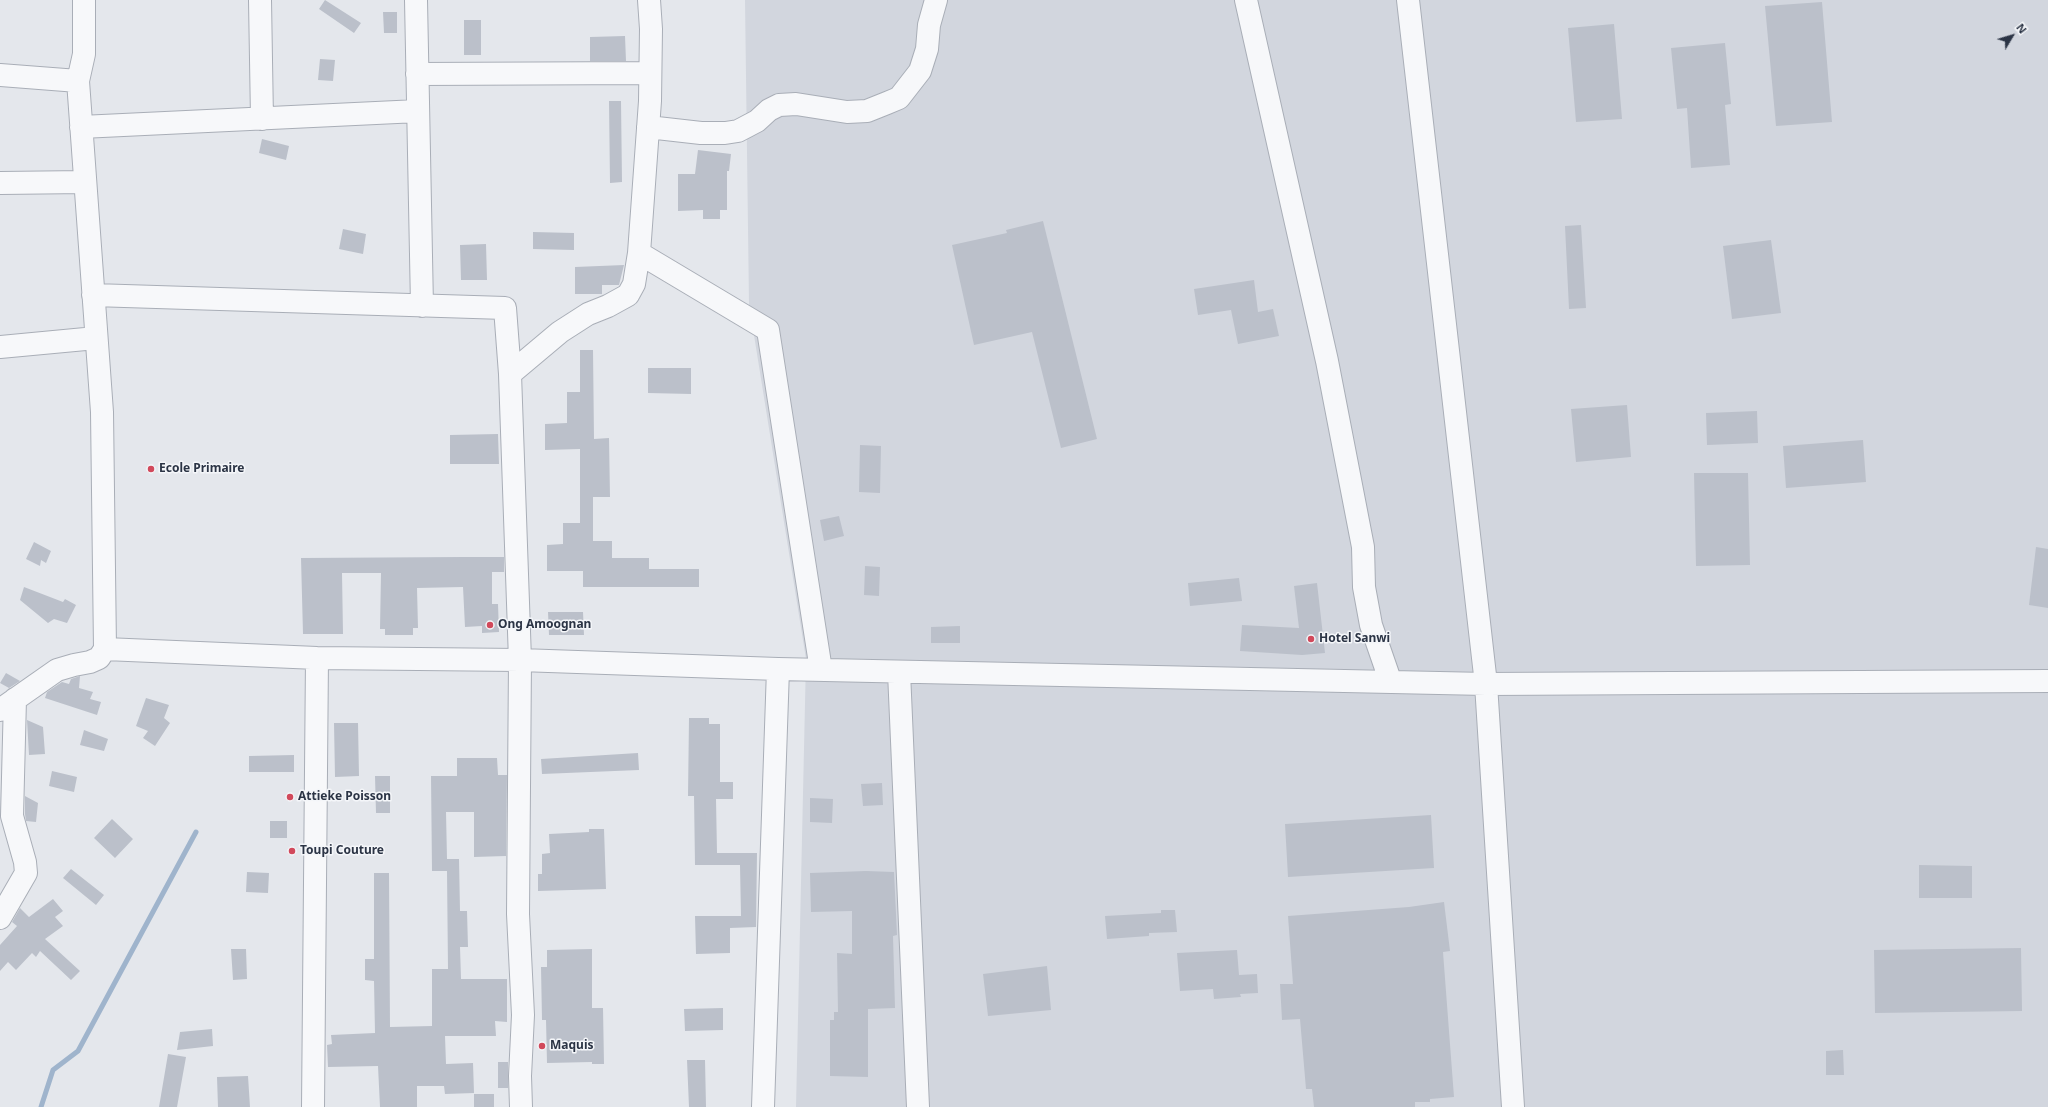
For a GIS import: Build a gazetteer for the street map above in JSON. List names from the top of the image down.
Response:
{
  "places": [
    "Ecole Primaire",
    "Ong Amoognan",
    "Hotel Sanwi",
    "Attieke Poisson",
    "Toupi Couture",
    "Maquis"
  ],
  "north": "top right"
}
